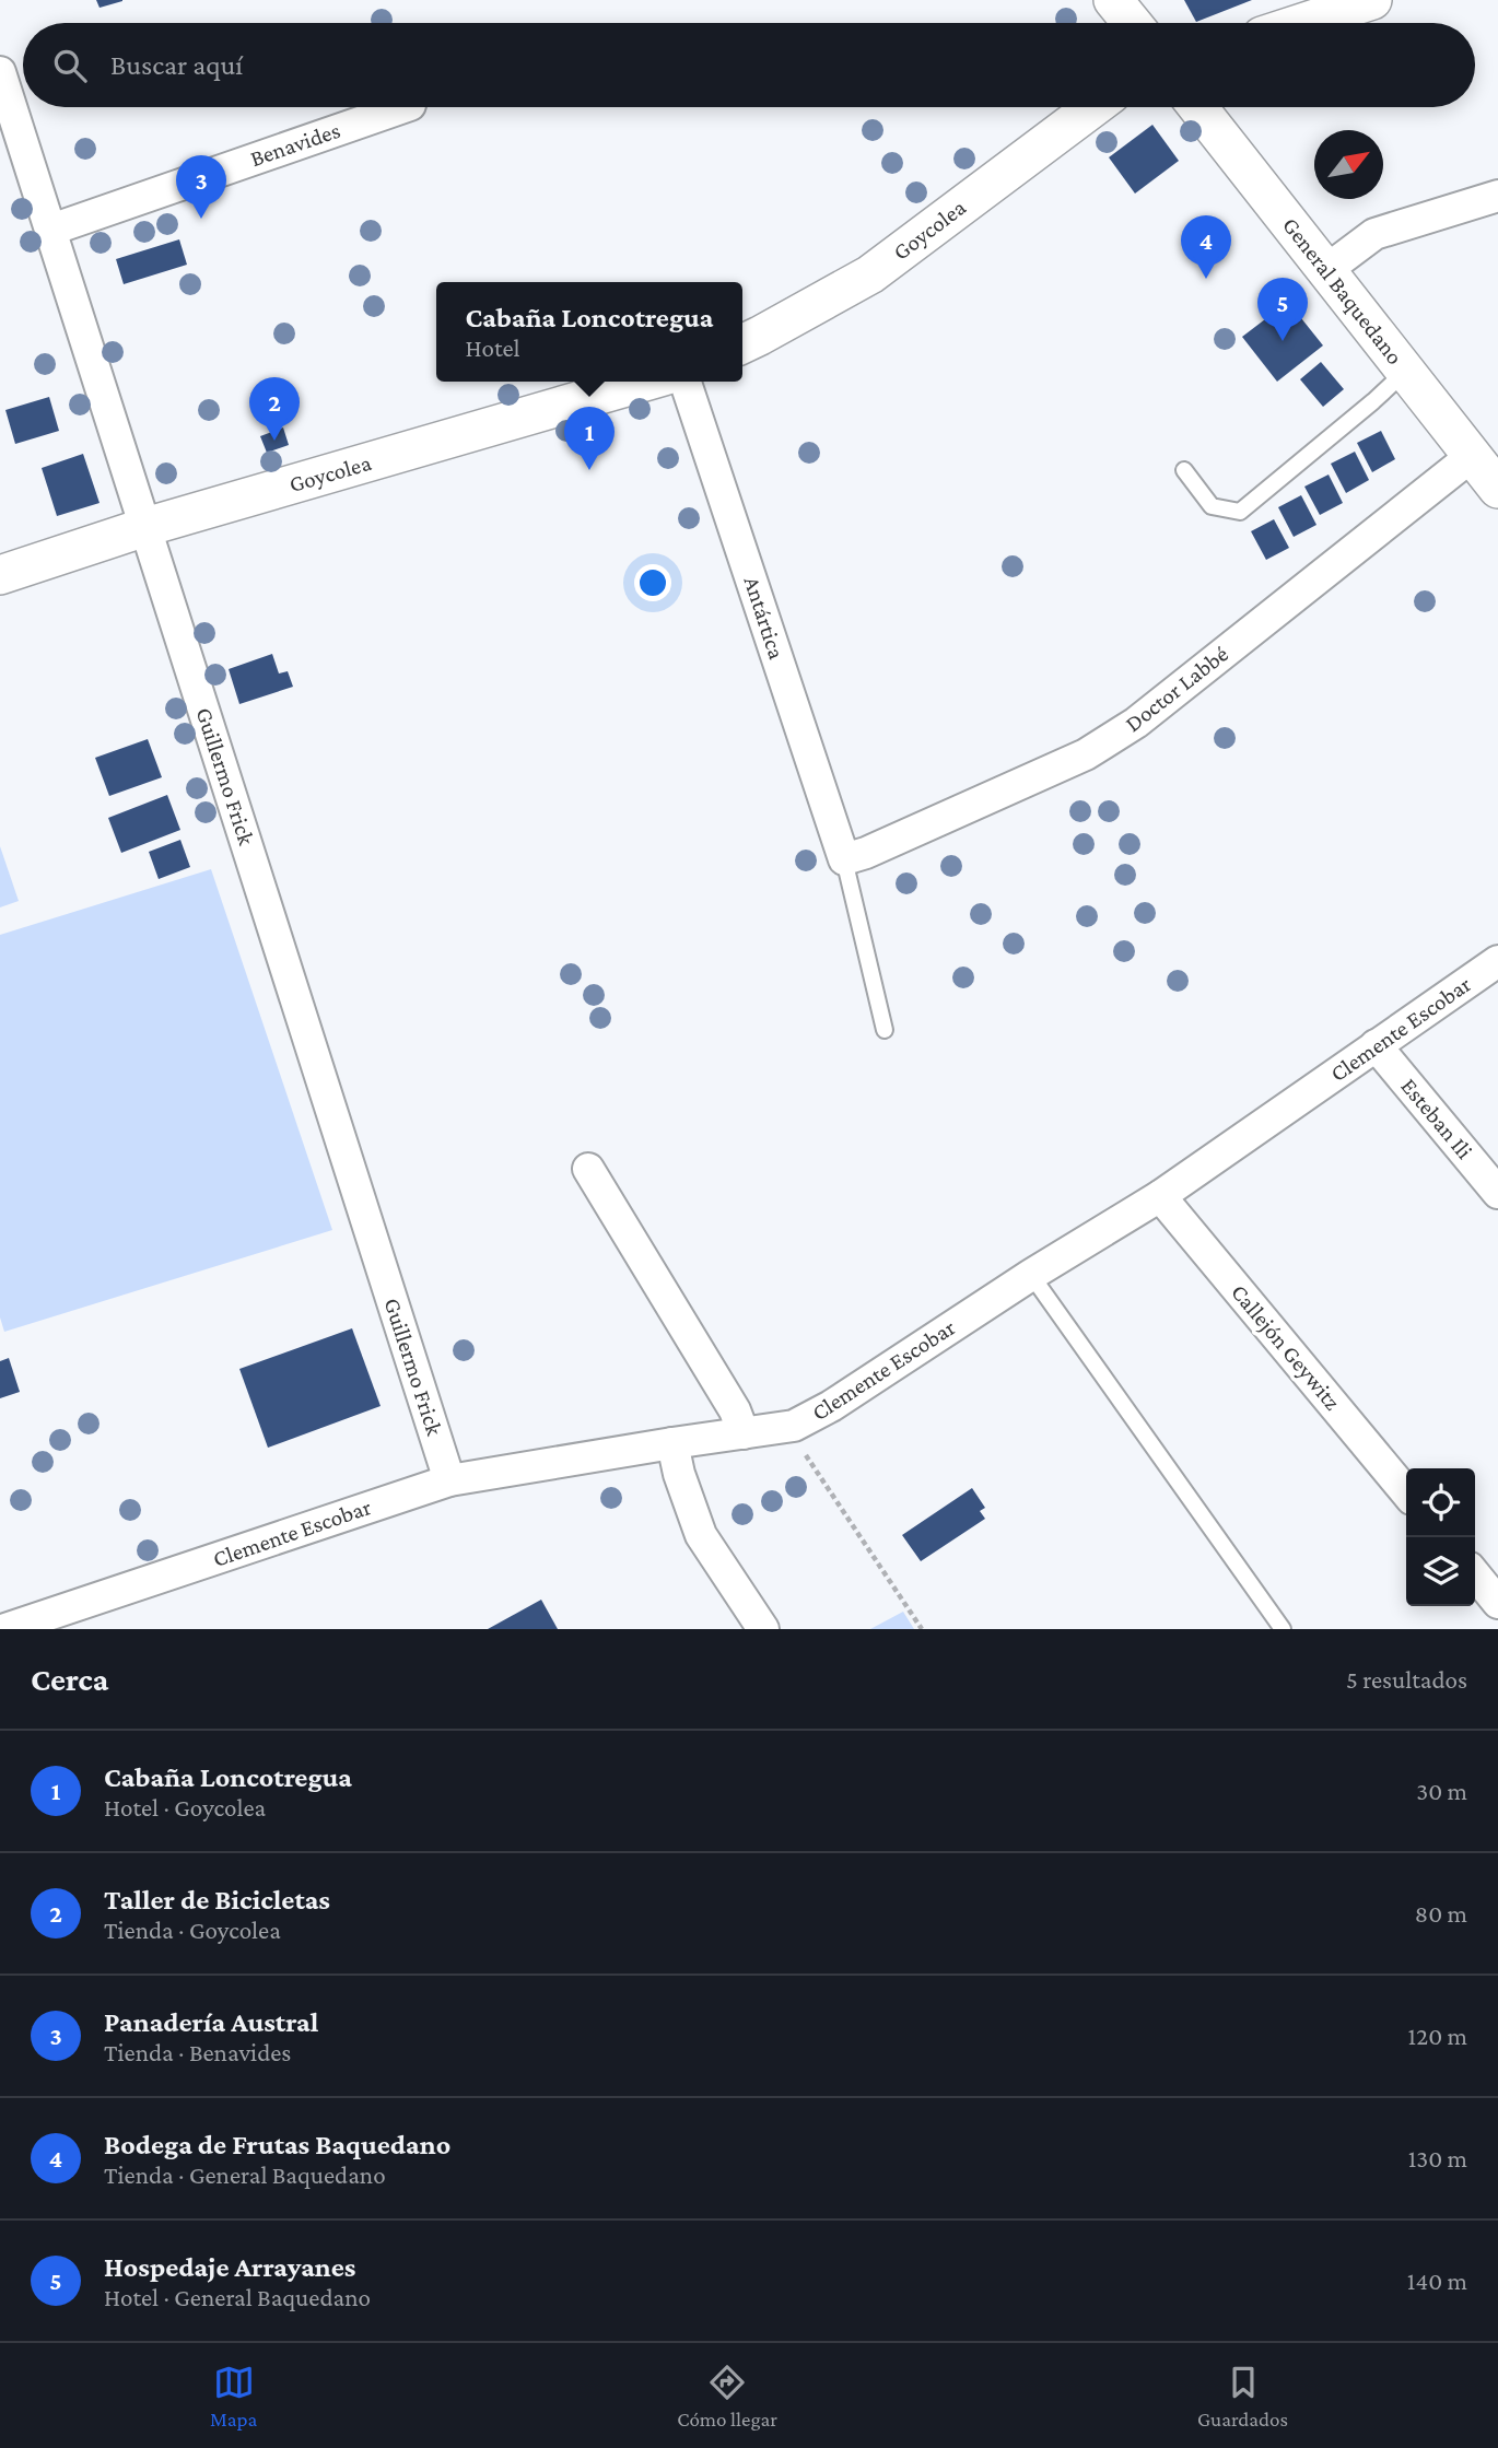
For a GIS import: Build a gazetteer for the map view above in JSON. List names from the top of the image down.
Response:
{
  "streets": {
    "street": [
      "Benavides",
      "Goycolea",
      "General Baquedano",
      "Antártica",
      "Doctor Labbé",
      "Guillermo Frick",
      "Clemente Escobar",
      "Esteban Ili",
      "Callejón Geywitz"
    ]
  },
  "crossings": [
    ["Benavides", "Guillermo Frick"],
    ["Goycolea", "Guillermo Frick"],
    ["General Baquedano", "Doctor Labbé"],
    ["Antártica", "Doctor Labbé"],
    ["Guillermo Frick", "Clemente Escobar"],
    ["Clemente Escobar", "Esteban Ili"],
    ["Clemente Escobar", "Callejón Geywitz"]
  ],
  "north": "top right",
  "page": {
    "search": "Buscar aquí",
    "pins": [
      "3",
      "4",
      "5",
      "2",
      "1"
    ],
    "popup": ["Cabaña Loncotregua", "Hotel"],
    "heading": ["Cerca", "5 resultados"],
    "list": [
      {
        "mark": "1",
        "name": "Cabaña Loncotregua",
        "note": "Hotel · Goycolea",
        "value": "30 m"
      },
      {
        "mark": "2",
        "name": "Taller de Bicicletas",
        "note": "Tienda · Goycolea",
        "value": "80 m"
      },
      {
        "mark": "3",
        "name": "Panadería Austral",
        "note": "Tienda · Benavides",
        "value": "120 m"
      },
      {
        "mark": "4",
        "name": "Bodega de Frutas Baquedano",
        "note": "Tienda · General Baquedano",
        "value": "130 m"
      },
      {
        "mark": "5",
        "name": "Hospedaje Arrayanes",
        "note": "Hotel · General Baquedano",
        "value": "140 m"
      }
    ],
    "nav": ["Mapa", "Cómo llegar", "Guardados"]
  }
}
